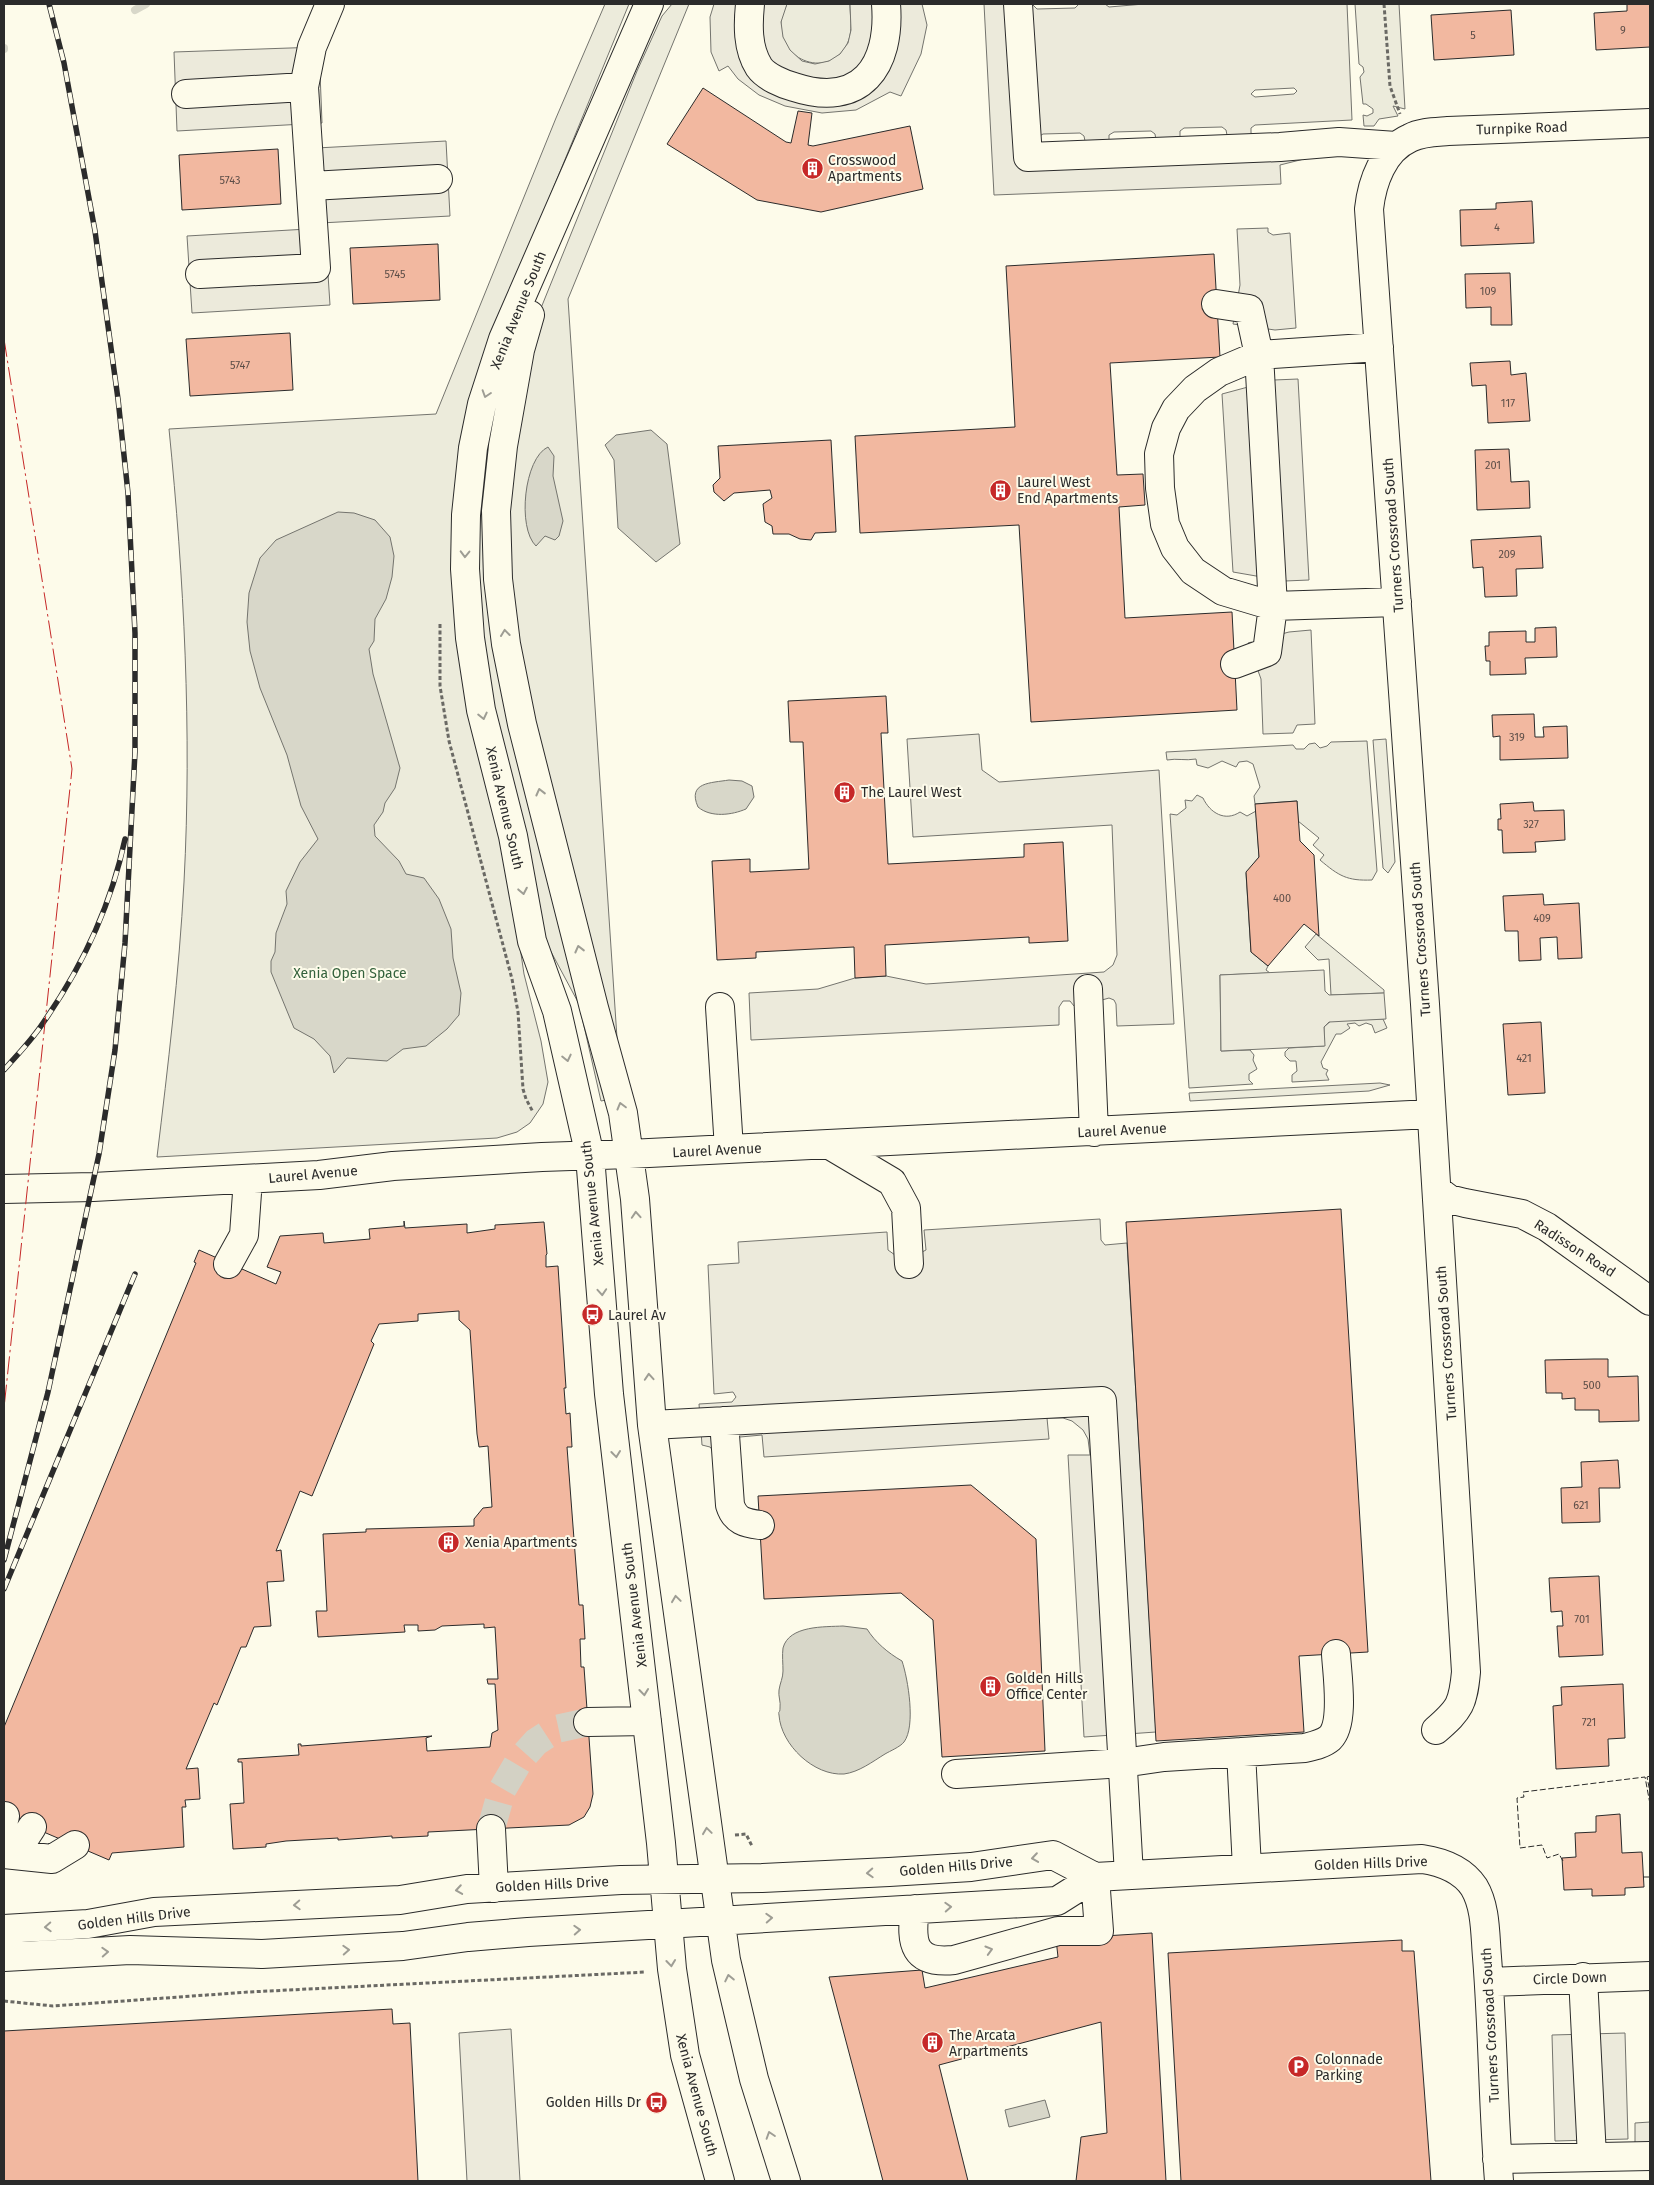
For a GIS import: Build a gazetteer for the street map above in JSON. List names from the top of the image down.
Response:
{
  "streets": {
    "street": [
      "Turnpike Road",
      "Xenia Avenue South",
      "Turners Crossroad South",
      "Laurel Avenue",
      "Radisson Road",
      "Golden Hills Drive",
      "Circle Down"
    ]
  },
  "crossings": [
    ["Turnpike Road", "Turners Crossroad South"],
    ["Xenia Avenue South", "Laurel Avenue"],
    ["Xenia Avenue South", "Golden Hills Drive"],
    ["Turners Crossroad South", "Laurel Avenue"],
    ["Turners Crossroad South", "Radisson Road"],
    ["Turners Crossroad South", "Golden Hills Drive"],
    ["Turners Crossroad South", "Circle Down"]
  ],
  "parks": ["Xenia Open Space"],
  "places": {
    "building": [
      "Crosswood Apartments",
      "Laurel West End Apartments",
      "The Laurel West",
      "Xenia Apartments",
      "Golden Hills Office Center",
      "The Arcata Arpartments"
    ],
    "bus stop": ["Laurel Av", "Golden Hills Dr"],
    "parking": ["Colonnade Parking"]
  },
  "house_numbers": [
    "9",
    "5",
    "5743",
    "4",
    "5745",
    "109",
    "5747",
    "117",
    "201",
    "209",
    "319",
    "327",
    "400",
    "409",
    "421",
    "500",
    "621",
    "701",
    "721"
  ]
}
